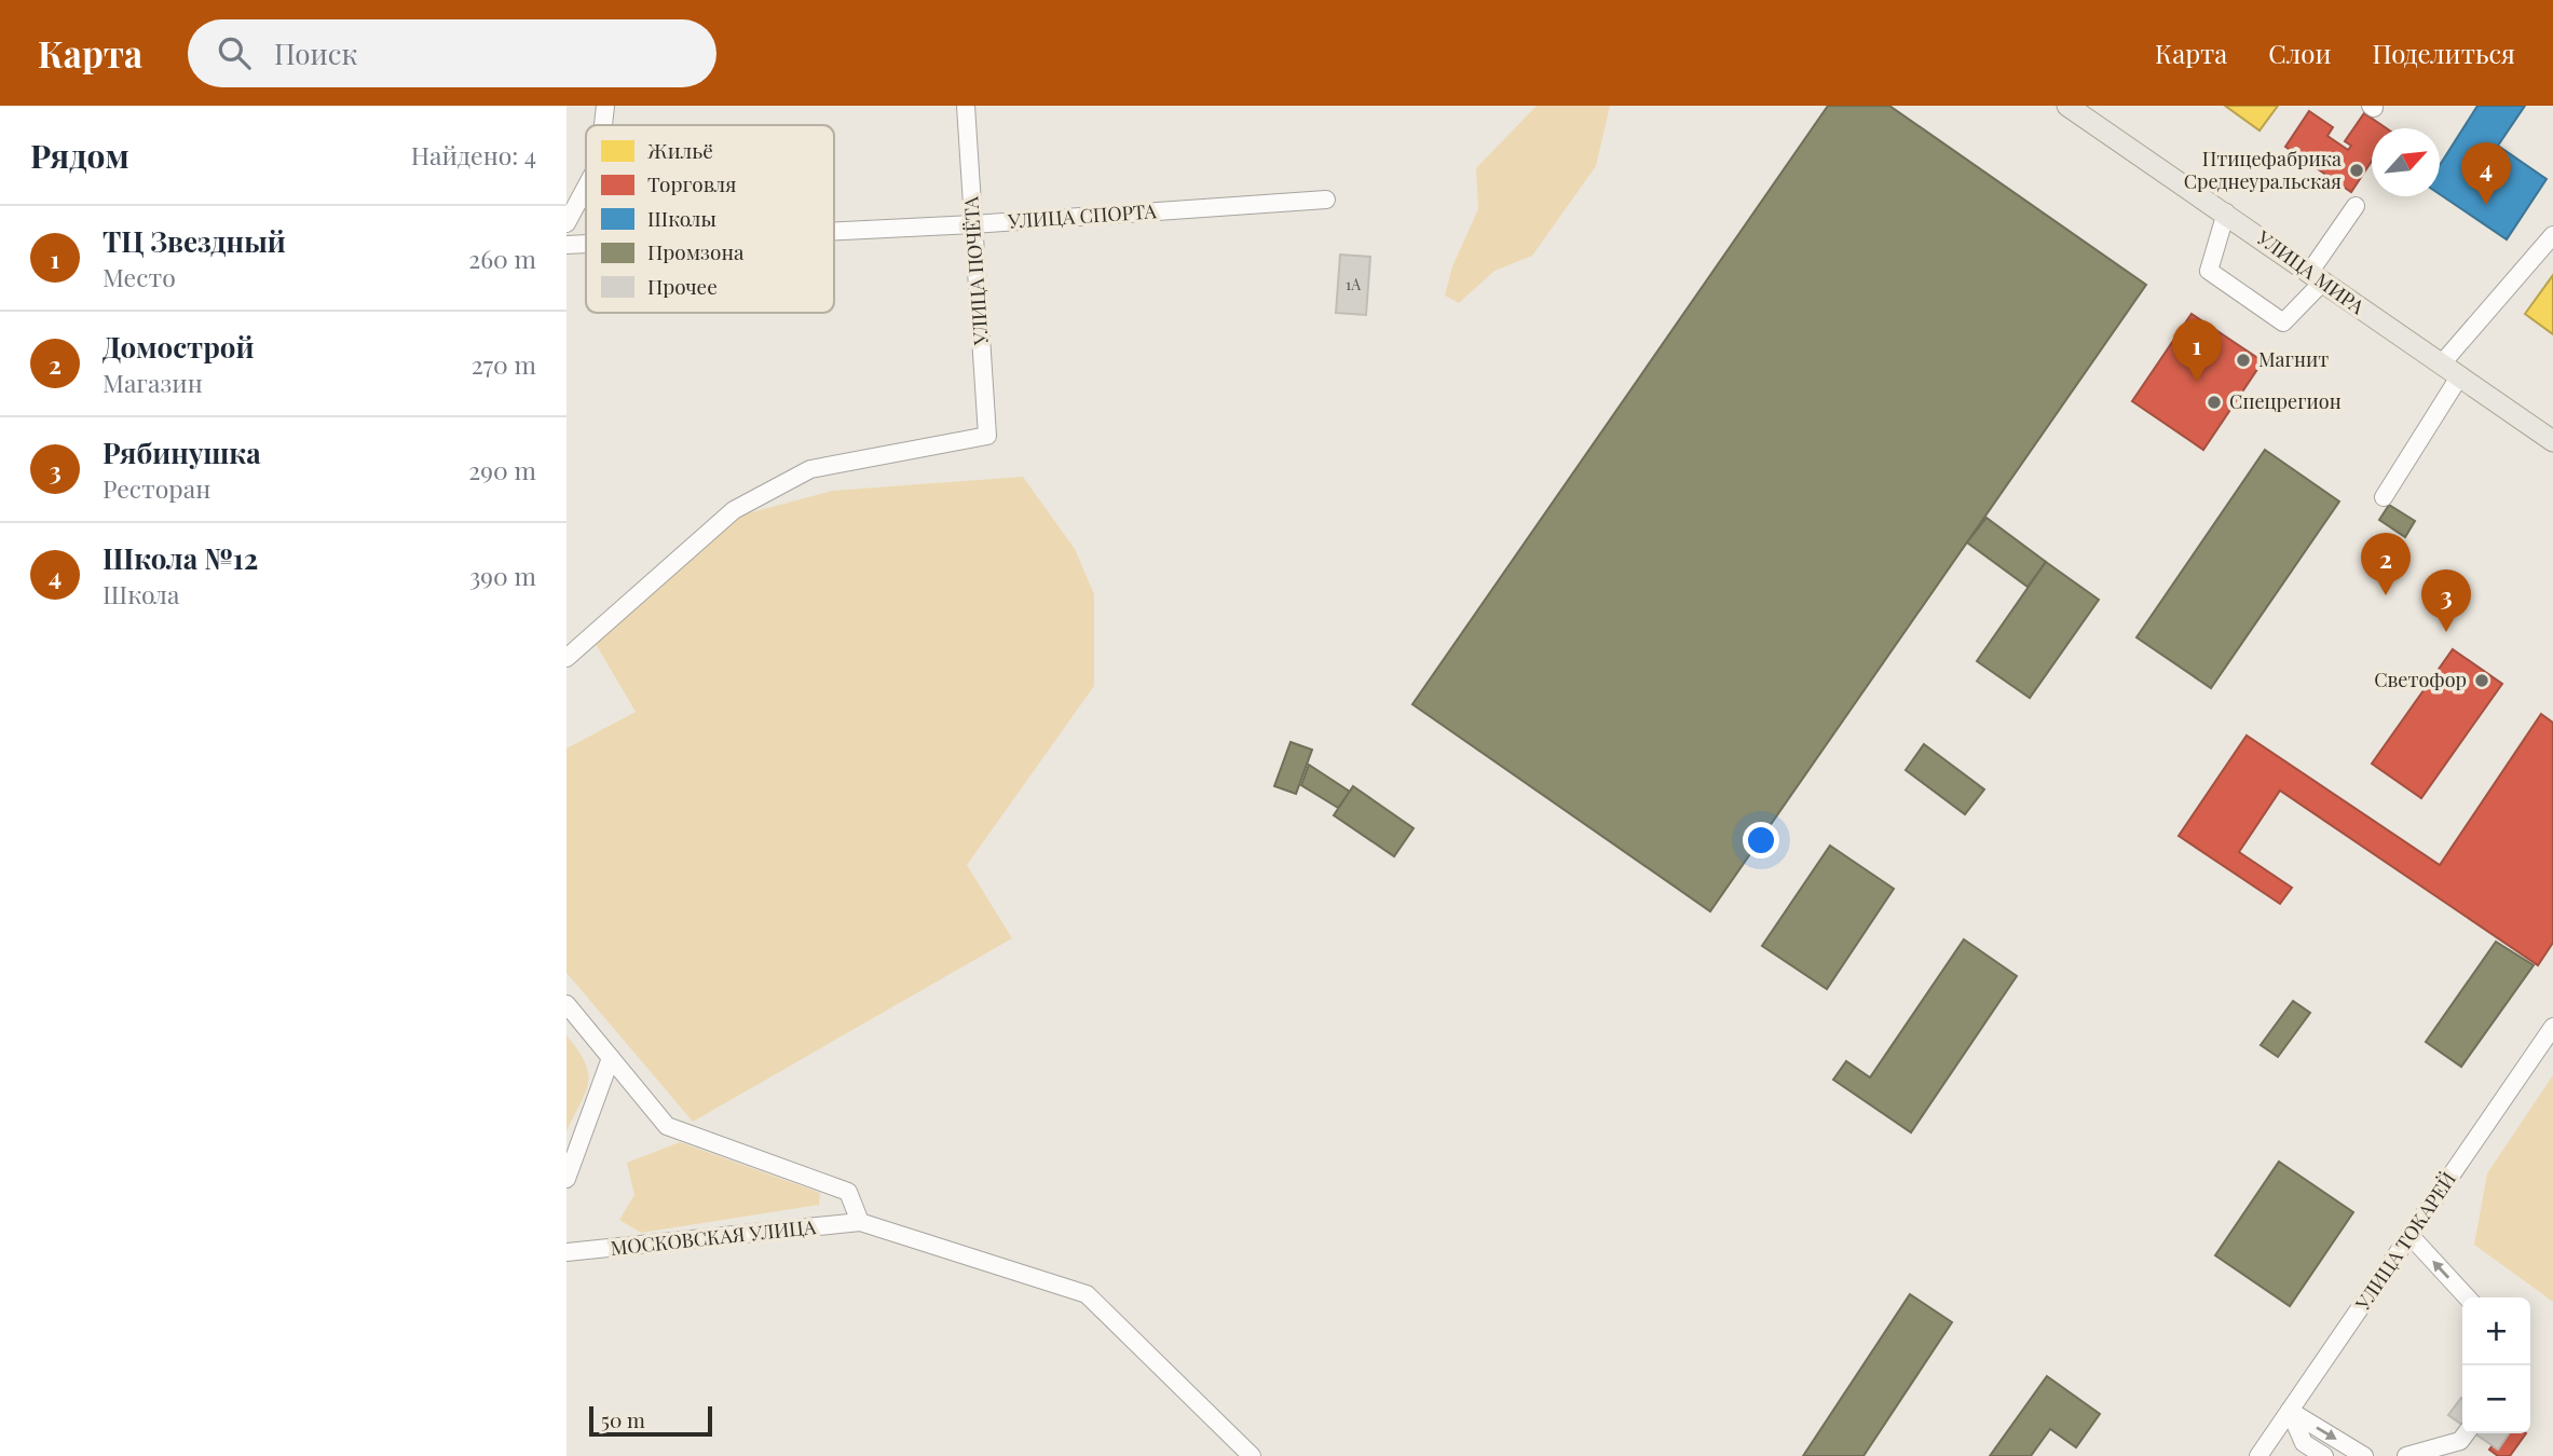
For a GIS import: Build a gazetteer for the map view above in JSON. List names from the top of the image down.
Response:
{
  "streets": {
    "main road": ["УЛИЦА МИРА"],
    "street": [
      "УЛИЦА СПОРТА",
      "УЛИЦА ПОЧЁТА",
      "МОСКОВСКАЯ УЛИЦА",
      "УЛИЦА ТОКАРЕЙ"
    ]
  },
  "crossings": [
    ["УЛИЦА СПОРТА", "УЛИЦА ПОЧЁТА"]
  ],
  "places": [
    "Птицефабрика Среднеуральская",
    "Магнит",
    "Спецрегион",
    "Светофор"
  ],
  "house_numbers": ["1А"],
  "legend": [
    "Жильё",
    "Торговля",
    "Школы",
    "Промзона",
    "Прочее"
  ],
  "scale_bar": "50 m",
  "north": "top right",
  "page": {
    "header": "Карта",
    "search": "Поиск",
    "nav": ["Карта", "Слои", "Поделиться"],
    "heading": ["Рядом", "Найдено: 4"],
    "pins": [
      "4",
      "1",
      "2",
      "3"
    ],
    "list": [
      {
        "mark": "1",
        "name": "ТЦ Звездный",
        "note": "Место",
        "value": "260 m"
      },
      {
        "mark": "2",
        "name": "Домострой",
        "note": "Магазин",
        "value": "270 m"
      },
      {
        "mark": "3",
        "name": "Рябинушка",
        "note": "Ресторан",
        "value": "290 m"
      },
      {
        "mark": "4",
        "name": "Школа №12",
        "note": "Школа",
        "value": "390 m"
      }
    ],
    "map_buttons": ["+", "−"],
    "scale": "50 m"
  }
}
